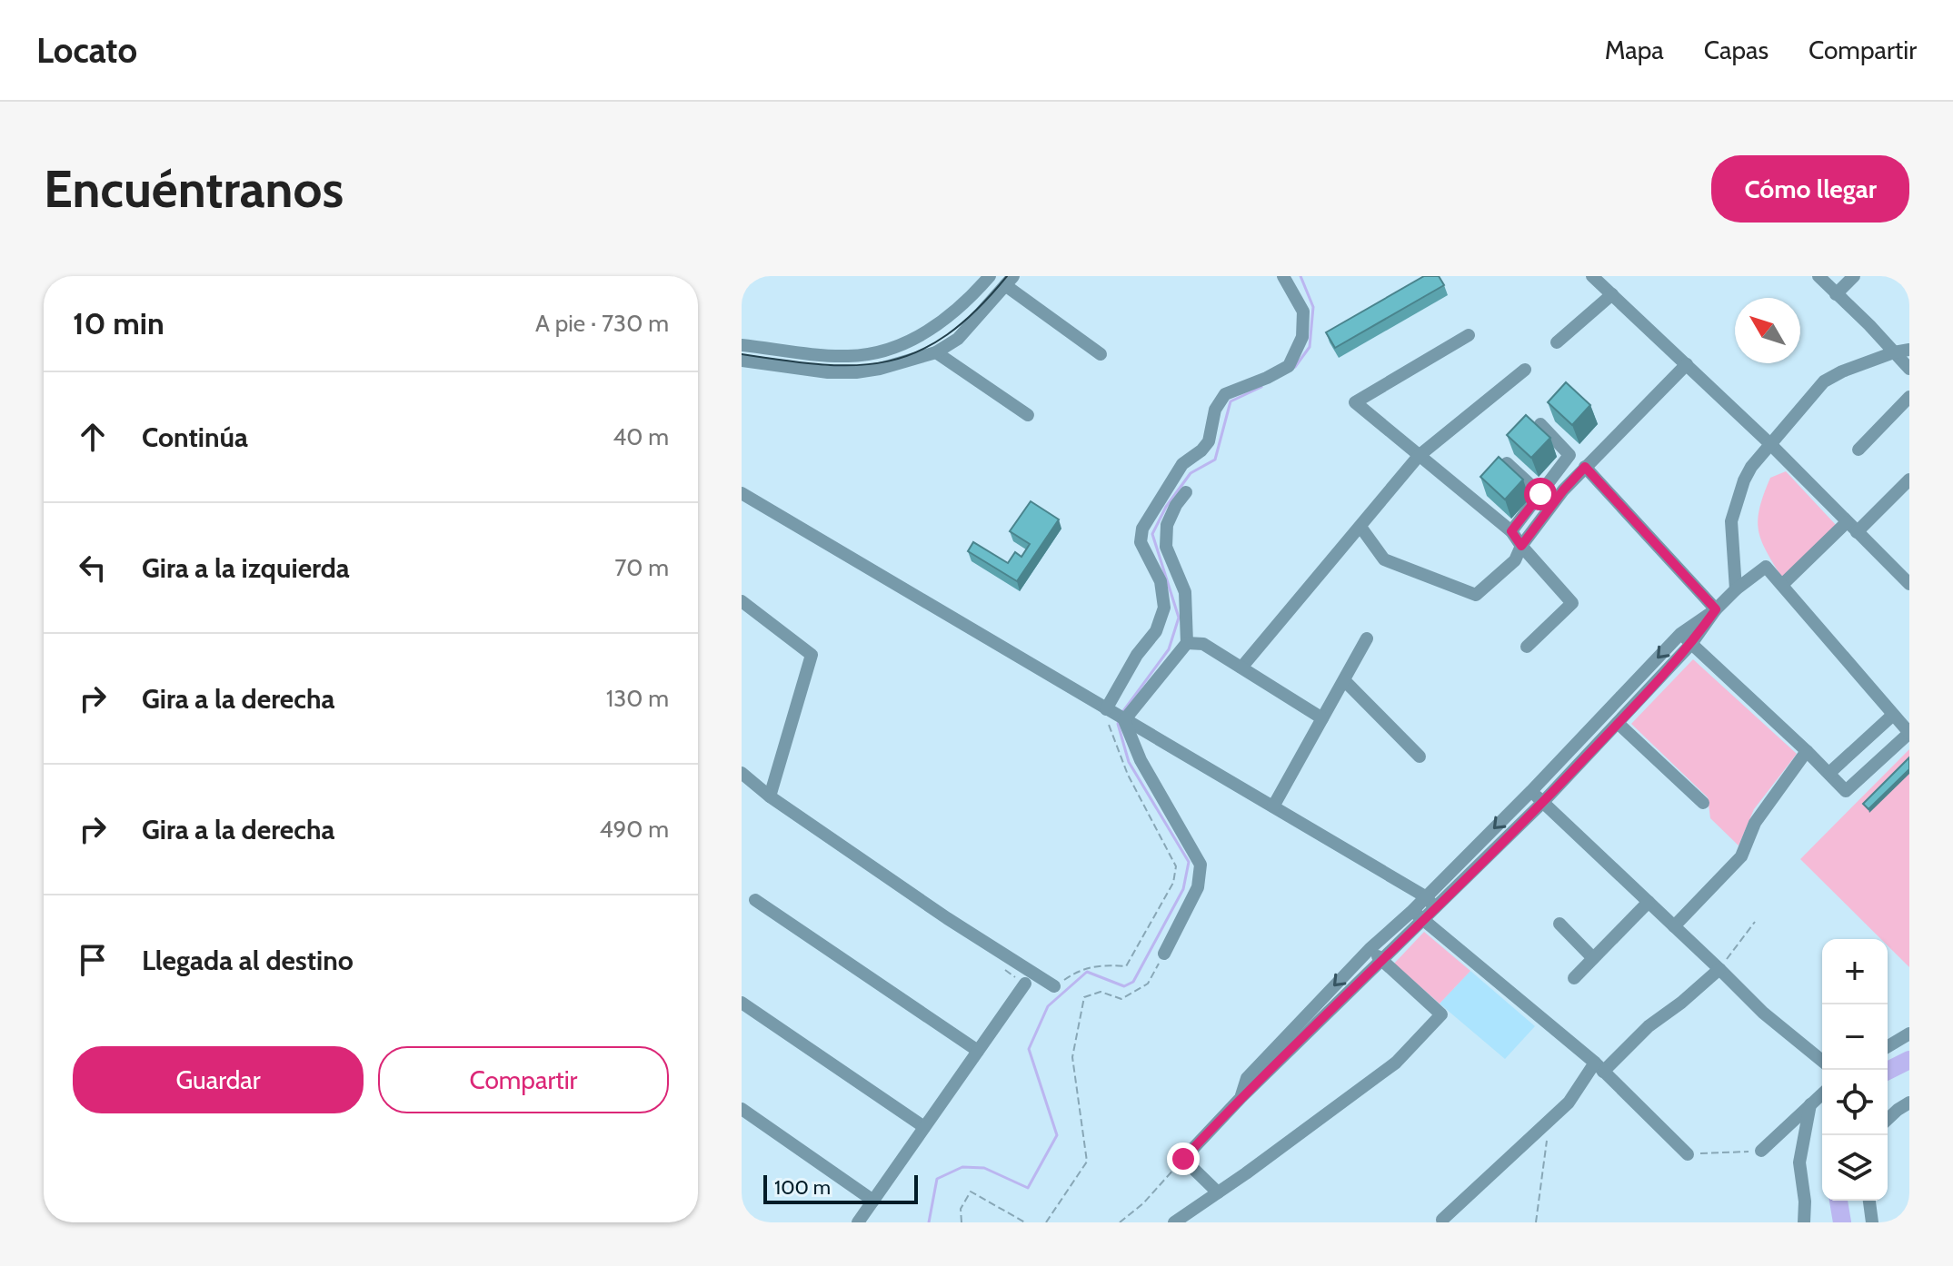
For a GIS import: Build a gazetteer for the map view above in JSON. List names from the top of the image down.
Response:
{
  "scale_bar": "100 m",
  "north": "top left",
  "page": {
    "header": "Locato",
    "nav": ["Mapa", "Capas", "Compartir"],
    "buttons": [
      "Cómo llegar",
      ["Guardar", "Compartir"]
    ],
    "title": "Encuéntranos",
    "heading": ["10 min", "A pie · 730 m"],
    "list": [
      ["Continúa", "40 m"],
      ["Gira a la izquierda", "70 m"],
      ["Gira a la derecha", "130 m"],
      ["Gira a la derecha", "490 m"],
      "Llegada al destino"
    ],
    "map_buttons": ["+", "−"],
    "scale": "100 m"
  }
}
